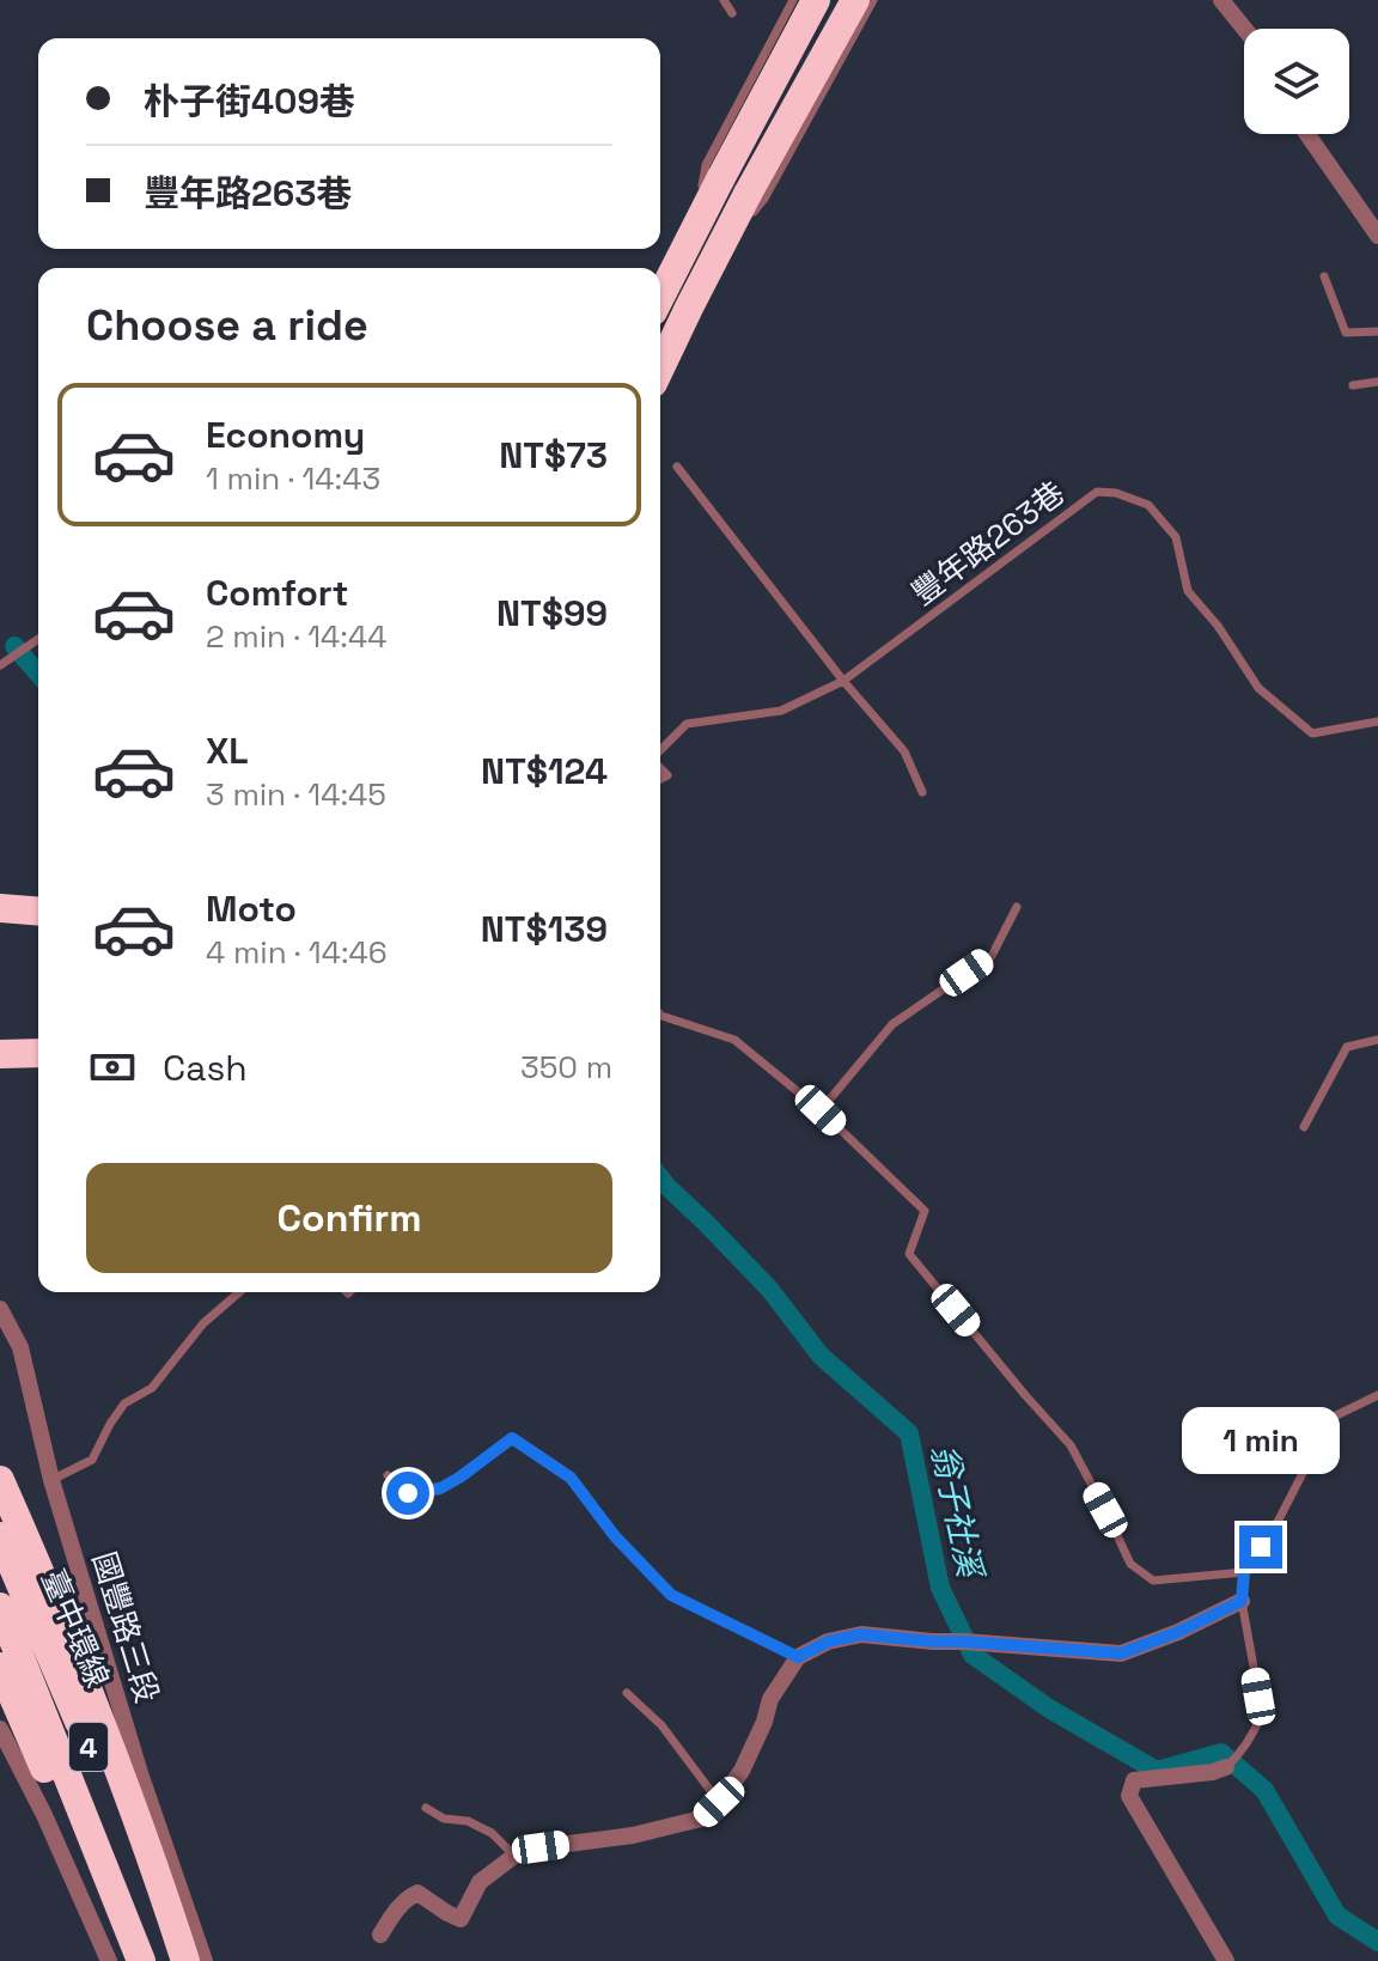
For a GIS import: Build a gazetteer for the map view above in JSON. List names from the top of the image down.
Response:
{
  "streets": {
    "highway": ["臺中環線", "4"],
    "street": ["國豐路三段"],
    "lane": ["豐年路263巷"]
  },
  "water": ["翁子社溪"],
  "page": {
    "banner": ["朴子街409巷", "豐年路263巷"],
    "heading": "Choose a ride",
    "list": [
      {
        "name": "Economy",
        "note": "1 min · 14:43",
        "value": "NT$73"
      },
      {
        "name": "Comfort",
        "note": "2 min · 14:44",
        "value": "NT$99"
      },
      {
        "name": "XL",
        "note": "3 min · 14:45",
        "value": "NT$124"
      },
      {
        "name": "Moto",
        "note": "4 min · 14:46",
        "value": "NT$139"
      }
    ],
    "pay": ["Cash", "350 m"],
    "buttons": "Confirm",
    "bubble": "1 min"
  }
}
